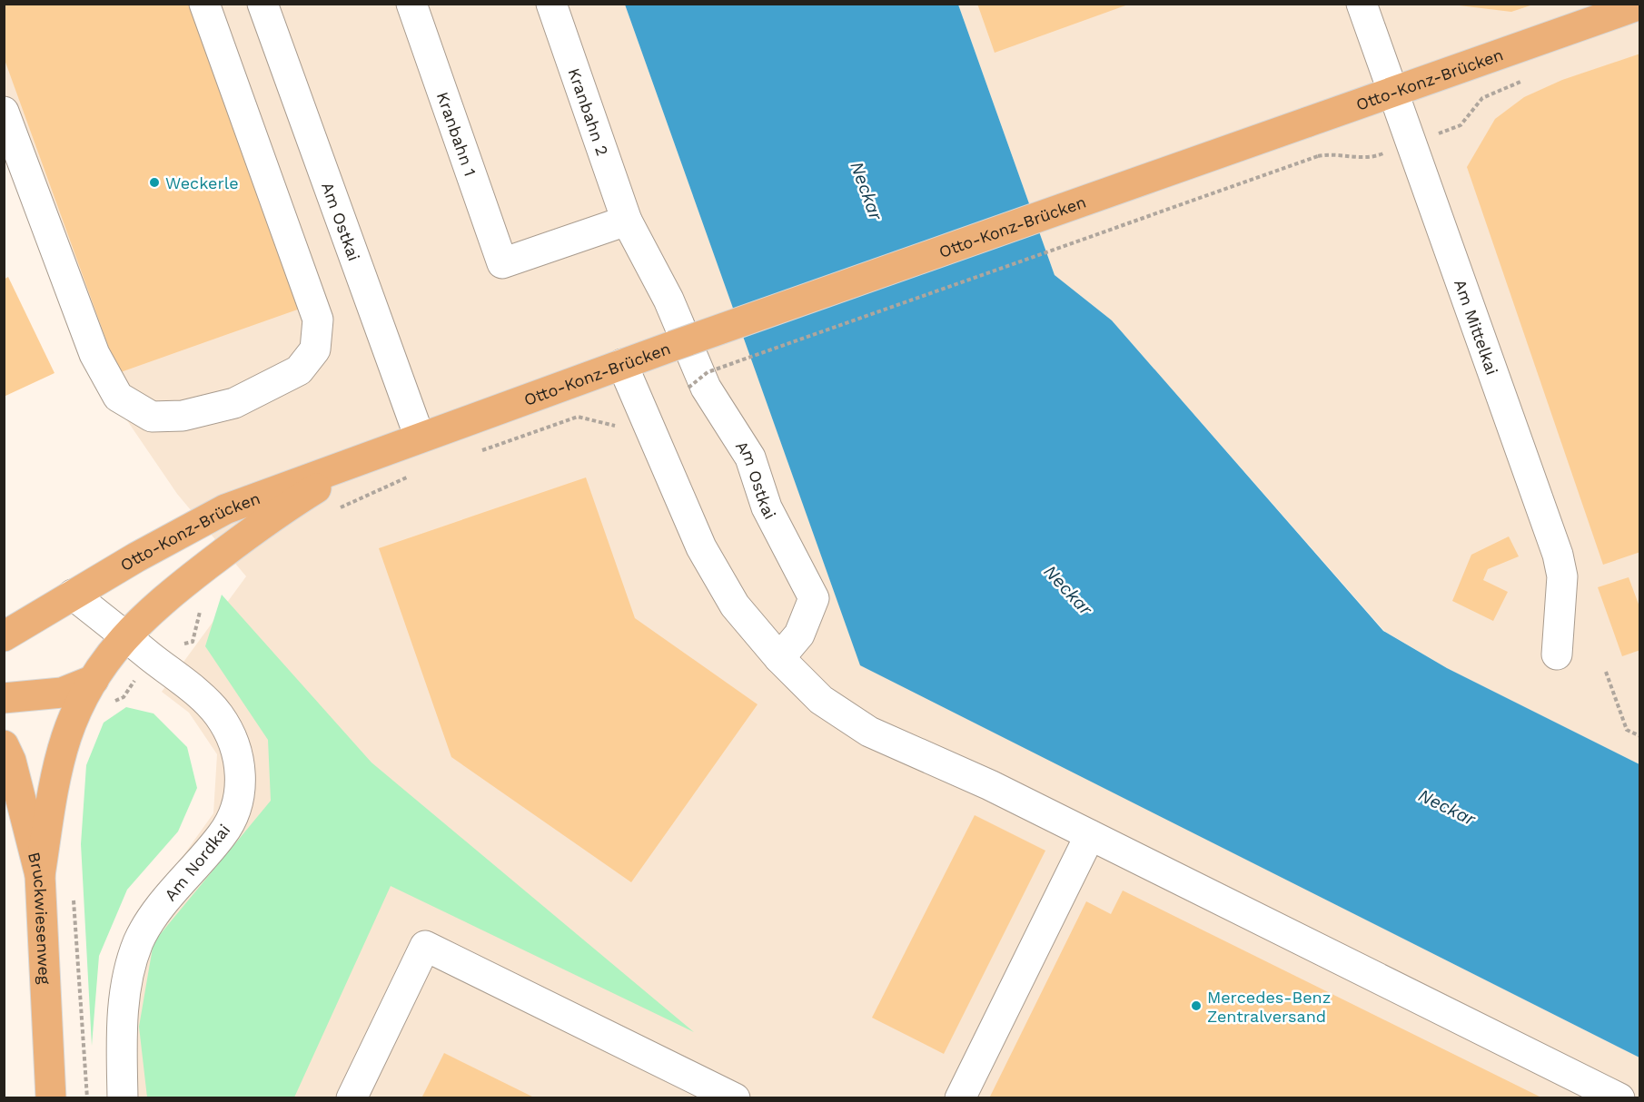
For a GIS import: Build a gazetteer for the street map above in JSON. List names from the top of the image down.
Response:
{
  "streets": {
    "main road": ["Otto-Konz-Brücken", "Bruckwiesenweg"],
    "street": [
      "Kranbahn 2",
      "Kranbahn 1",
      "Am Ostkai",
      "Am Mittelkai",
      "Am Nordkai"
    ]
  },
  "crossings": [
    ["Otto-Konz-Brücken", "Am Ostkai"],
    ["Otto-Konz-Brücken", "Am Mittelkai"],
    ["Otto-Konz-Brücken", "Am Nordkai"],
    ["Otto-Konz-Brücken", "Bruckwiesenweg"],
    ["Kranbahn 2", "Kranbahn 1"],
    ["Kranbahn 2", "Am Ostkai"]
  ],
  "water": ["Neckar"],
  "places": ["Weckerle", "Mercedes-Benz Zentralversand"]
}
